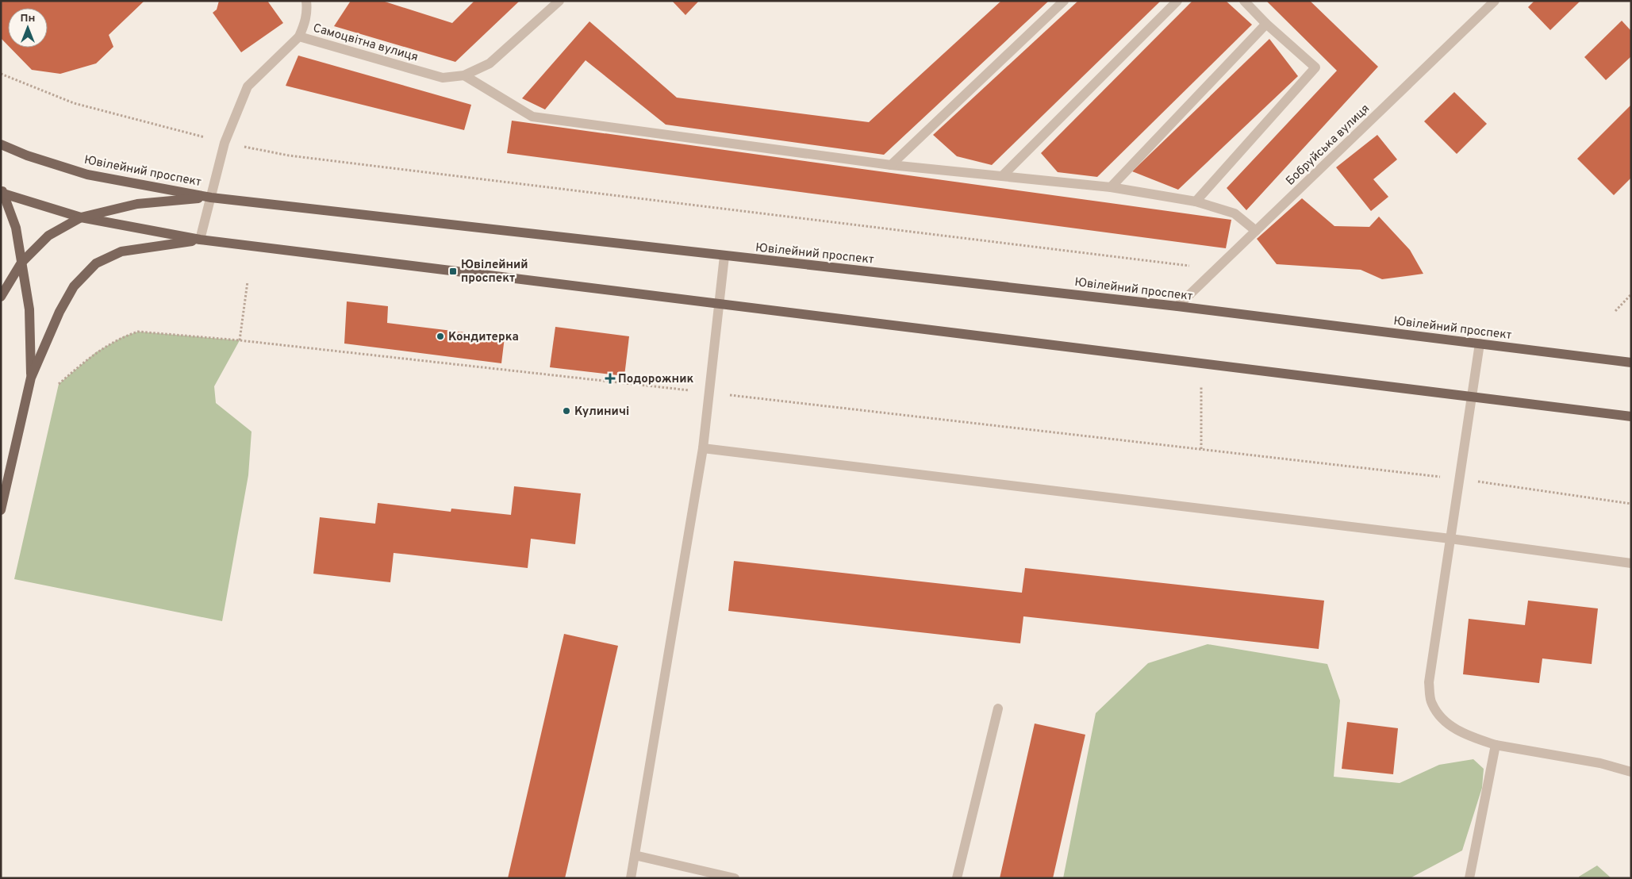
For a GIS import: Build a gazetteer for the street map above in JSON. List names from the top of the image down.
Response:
{
  "streets": {
    "main road": ["Ювілейний проспект"],
    "street": ["Самоцвітна вулиця", "Бобруйська вулиця"]
  },
  "crossings": [
    ["Самоцвітна вулиця", "Ювілейний проспект"],
    ["Бобруйська вулиця", "Ювілейний проспект"]
  ],
  "places": {
    "transit": ["Ювілейний проспект"],
    "other": ["Кондитерка", "Кулиничі"],
    "health": ["Подорожник"]
  },
  "north": "top"
}
